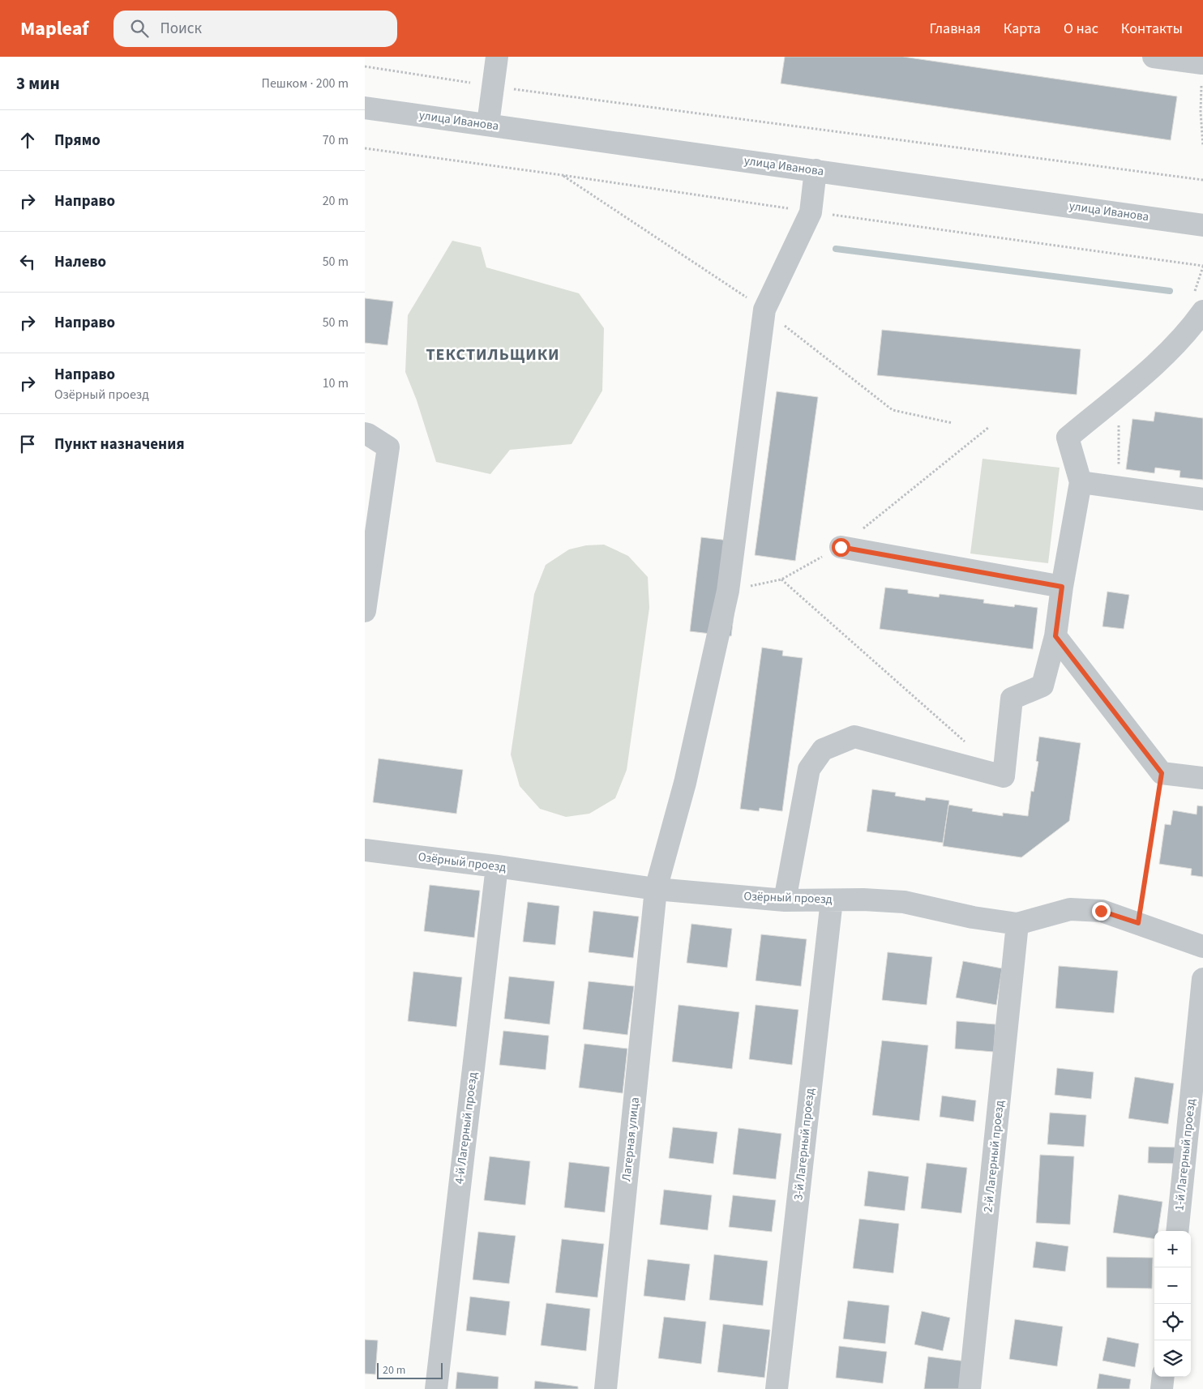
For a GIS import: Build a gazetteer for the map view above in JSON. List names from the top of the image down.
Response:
{
  "streets": {
    "street": [
      "улица Иванова",
      "Озёрный проезд",
      "4-й Лагерный проезд",
      "Лагерная улица",
      "3-й Лагерный проезд",
      "1-й Лагерный проезд",
      "2-й Лагерный проезд"
    ]
  },
  "crossings": [
    ["улица Иванова", "Лагерная улица"],
    ["Озёрный проезд", "4-й Лагерный проезд"],
    ["Озёрный проезд", "Лагерная улица"],
    ["Озёрный проезд", "3-й Лагерный проезд"],
    ["Озёрный проезд", "2-й Лагерный проезд"]
  ],
  "districts": ["ТЕКСТИЛЬЩИКИ"],
  "scale_bar": "20 m",
  "page": {
    "header": "Mapleaf",
    "search": "Поиск",
    "nav": [
      "Главная",
      "Карта",
      "О нас",
      "Контакты"
    ],
    "heading": ["3 мин", "Пешком · 200 m"],
    "list": [
      ["Прямо", "70 m"],
      ["Направо", "20 m"],
      ["Налево", "50 m"],
      ["Направо", "50 m"],
      ["Направо", "Озёрный проезд", "10 m"],
      "Пункт назначения"
    ],
    "map_buttons": ["+", "−"],
    "scale": "20 m"
  }
}
